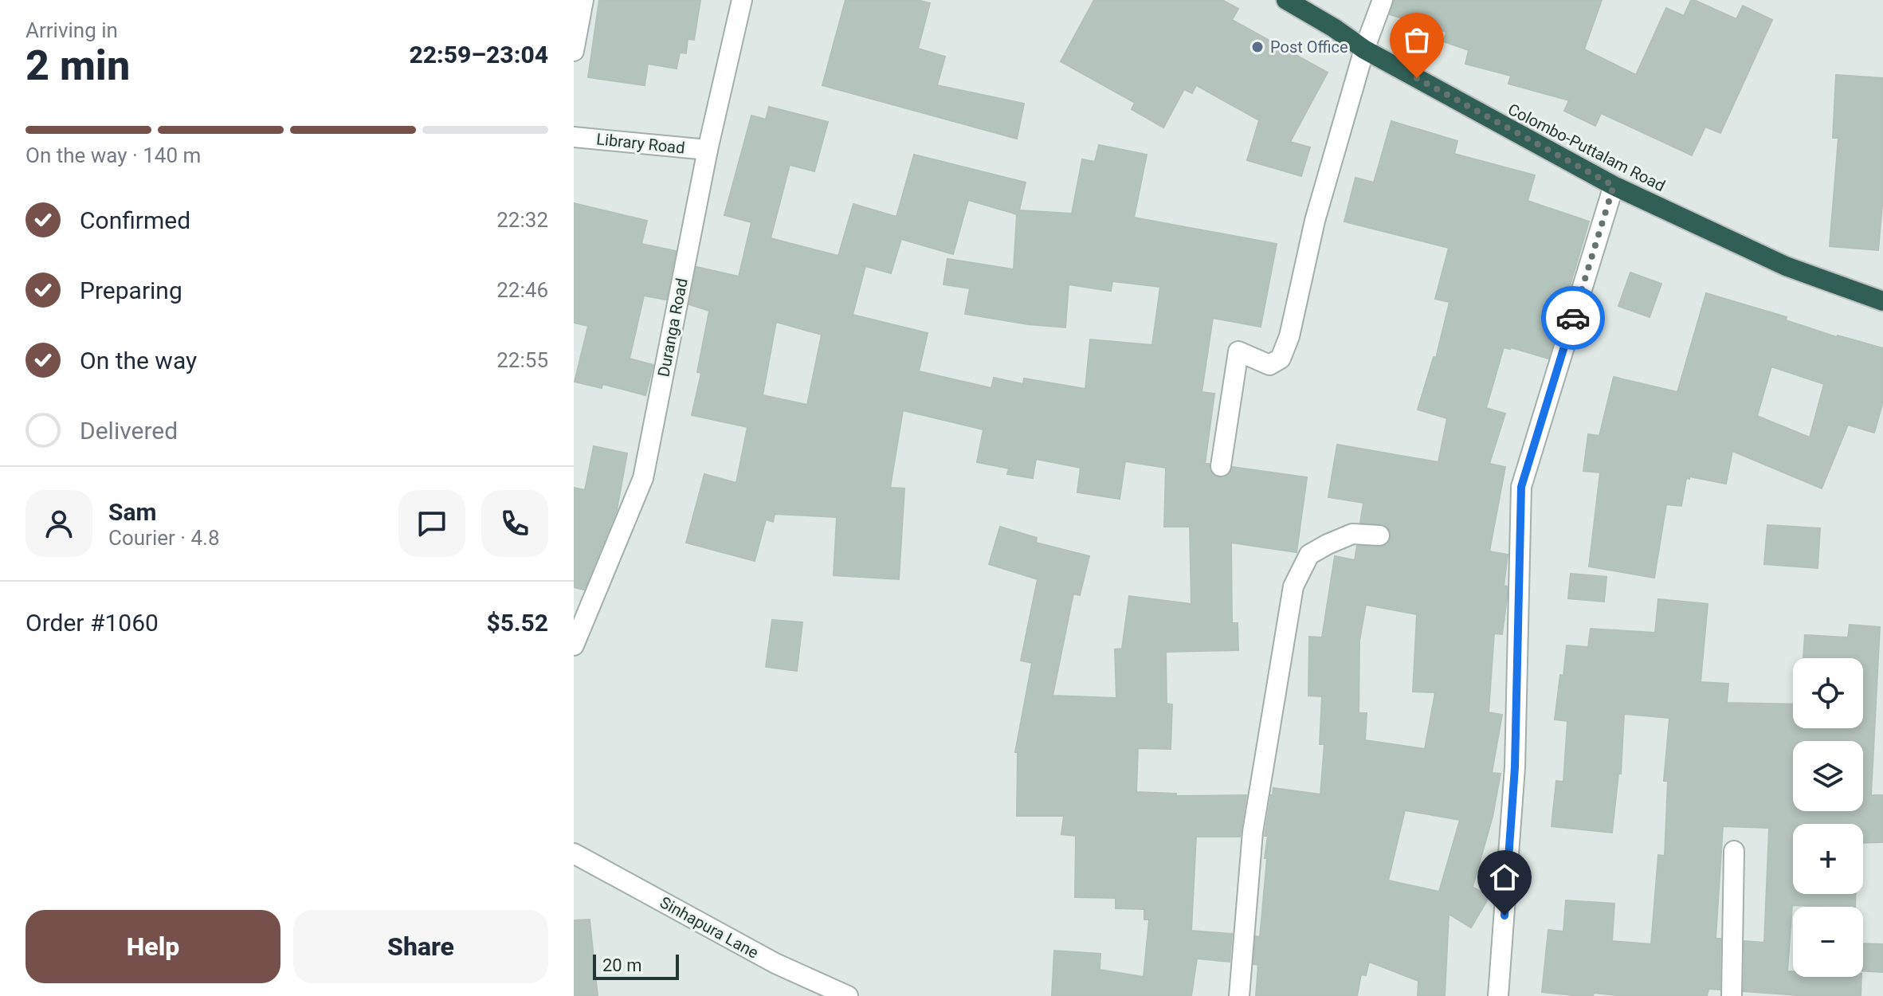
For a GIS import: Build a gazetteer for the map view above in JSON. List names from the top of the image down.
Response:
{
  "streets": {
    "highway": ["Colombo-Puttalam Road"],
    "street": ["Library Road", "Duranga Road", "Sinhapura Lane"]
  },
  "crossings": [
    ["Library Road", "Duranga Road"]
  ],
  "places": ["Post Office"],
  "scale_bar": "20 m",
  "page": {
    "heading": ["2 min", "Arriving in", "22:59–23:04"],
    "panel": [
      "Sam",
      "Courier · 4.8",
      "Order #1060",
      "$5.52"
    ],
    "bar": "On the way · 140 m",
    "list": [
      ["Confirmed", "22:32"],
      ["Preparing", "22:46"],
      ["On the way", "22:55"],
      "Delivered"
    ],
    "map_buttons": ["+", "−"],
    "buttons": ["Help", "Share"],
    "scale": "20 m"
  }
}
